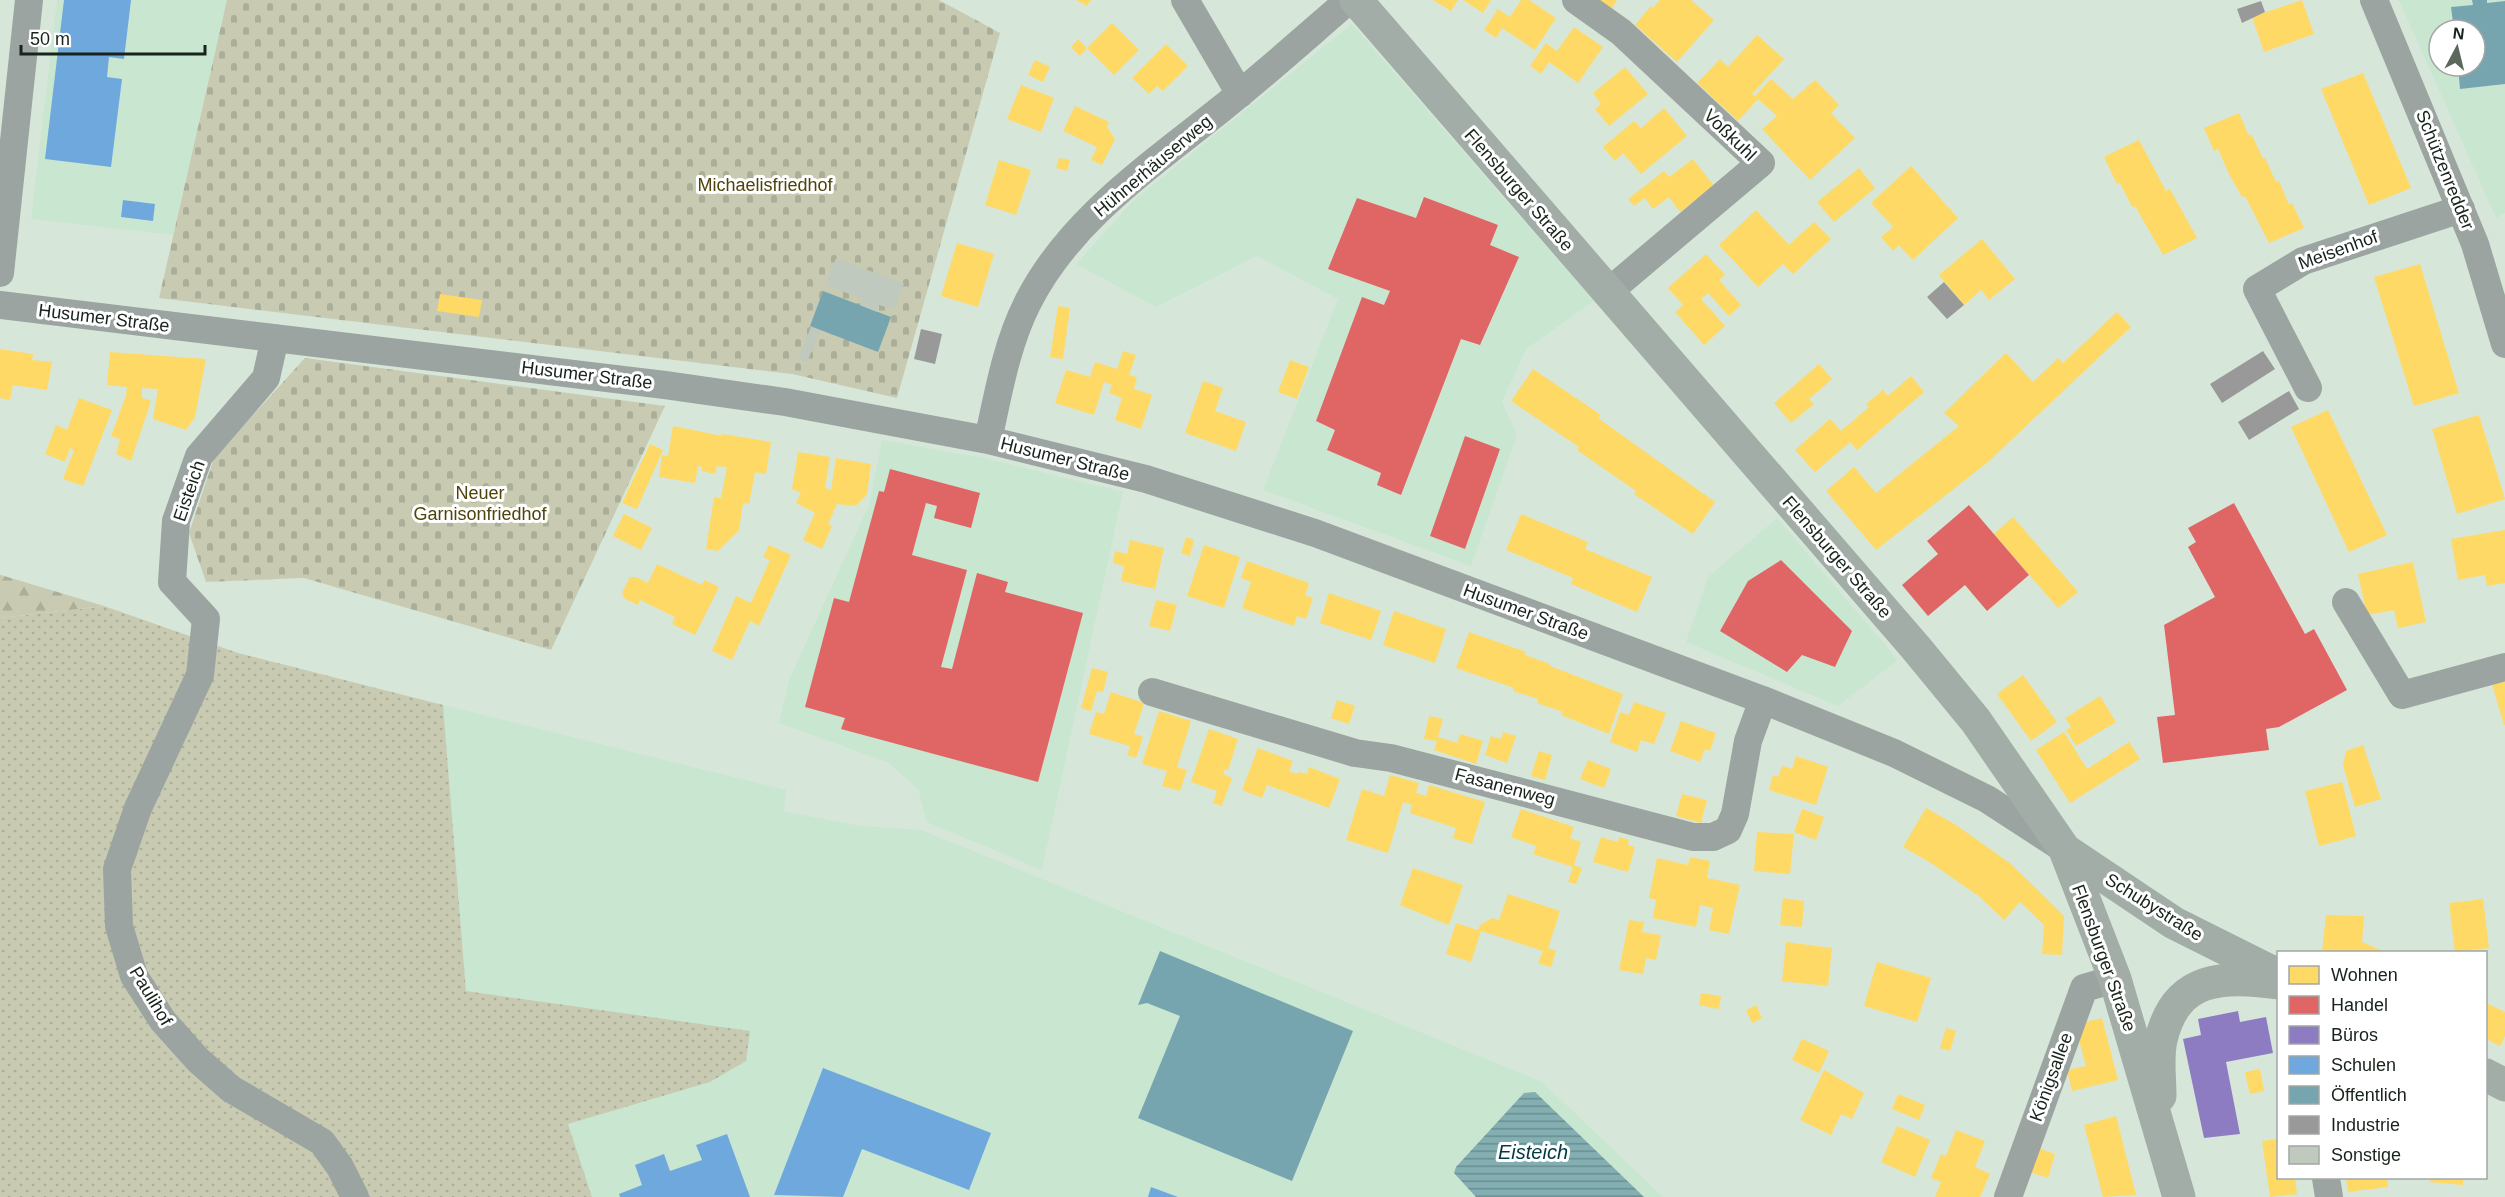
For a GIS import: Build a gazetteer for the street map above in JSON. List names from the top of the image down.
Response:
{
  "streets": {
    "street": [
      "Voßkuhl",
      "Hühnerhäuserweg",
      "Schützenredder",
      "Flensburger Straße",
      "Meisenhof",
      "Husumer Straße",
      "Eisteich",
      "Fasanenweg",
      "Schubystraße",
      "Paulihof",
      "Königsallee"
    ]
  },
  "crossings": [
    ["Voßkuhl", "Flensburger Straße"],
    ["Hühnerhäuserweg", "Husumer Straße"],
    ["Schützenredder", "Meisenhof"],
    ["Flensburger Straße", "Husumer Straße"],
    ["Flensburger Straße", "Schubystraße"],
    ["Flensburger Straße", "Königsallee"],
    ["Husumer Straße", "Eisteich"],
    ["Husumer Straße", "Fasanenweg"],
    ["Husumer Straße", "Schubystraße"],
    ["Eisteich", "Paulihof"]
  ],
  "water": ["Eisteich"],
  "parks": ["Michaelisfriedhof", "Neuer Garnisonfriedhof"],
  "legend": [
    "Wohnen",
    "Handel",
    "Büros",
    "Schulen",
    "Öffentlich",
    "Industrie",
    "Sonstige"
  ],
  "scale_bar": "50 m",
  "north": "top"
}
